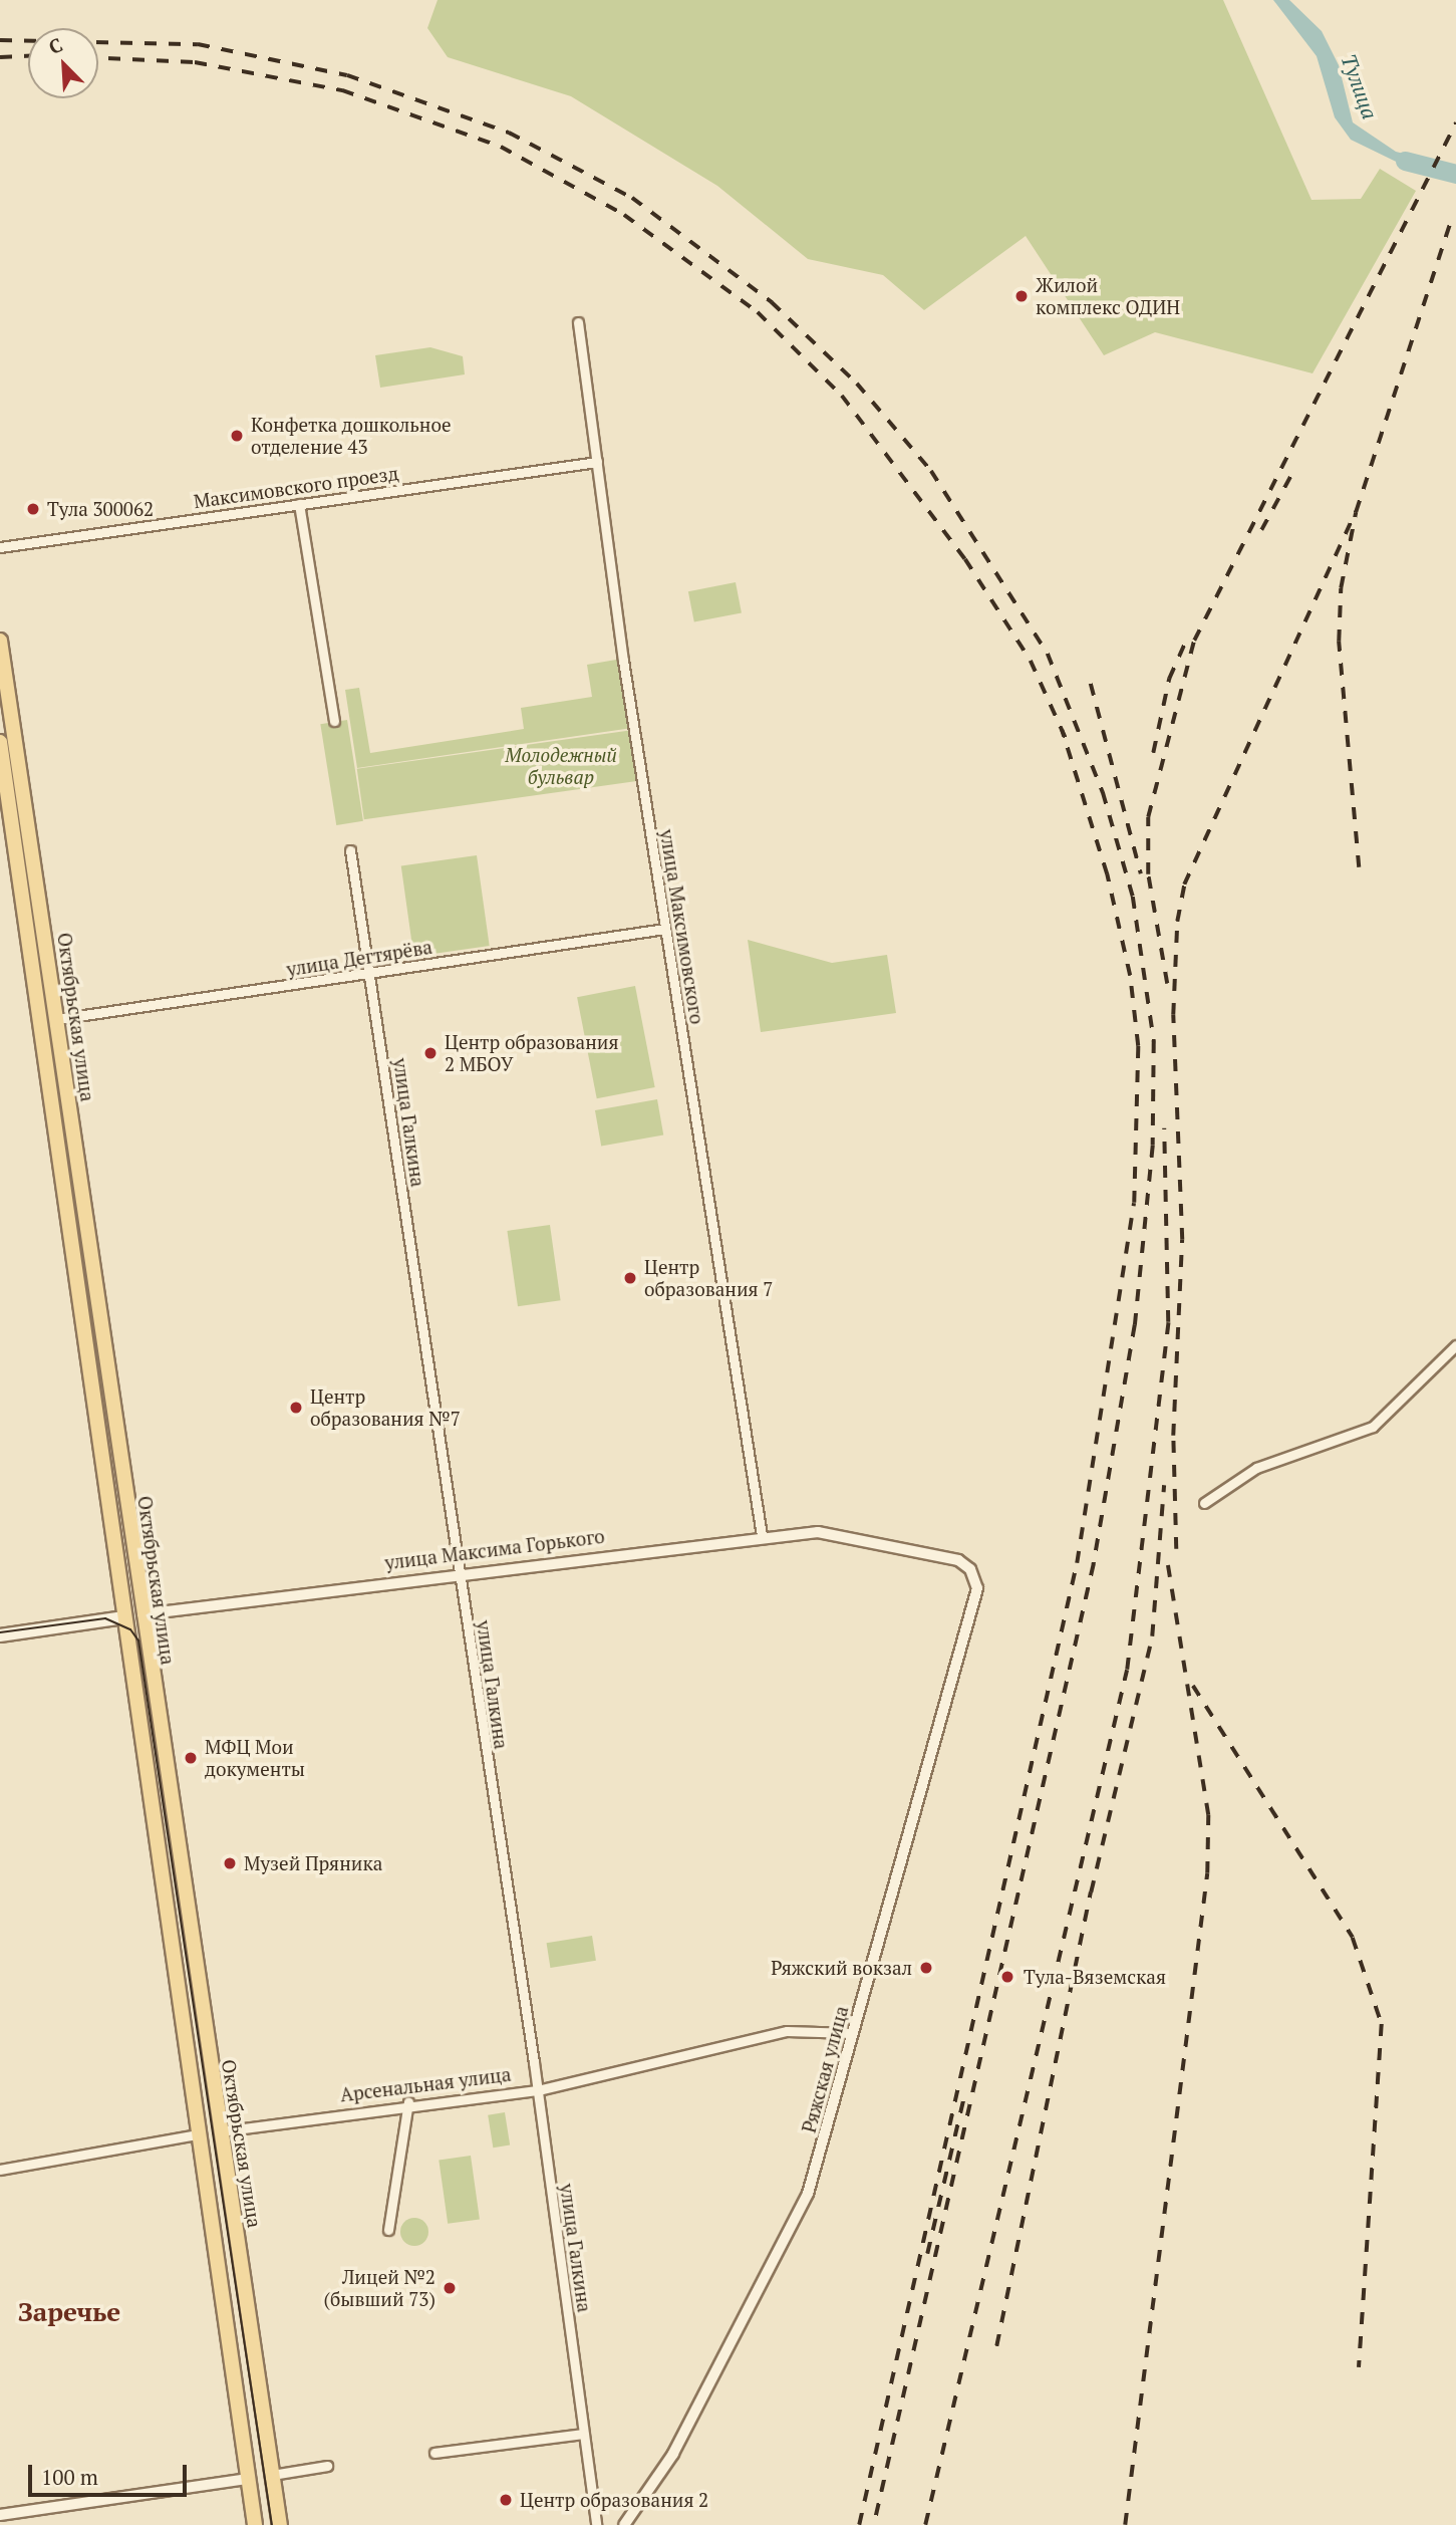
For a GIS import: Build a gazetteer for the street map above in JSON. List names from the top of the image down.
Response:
{
  "streets": {
    "main road": ["Октябрьская улица", "улица Максима Горького", "Арсенальная улица"],
    "street": [
      "Максимовского проезд",
      "улица Максимовского",
      "улица Дегтярёва",
      "улица Галкина",
      "Ряжская улица"
    ]
  },
  "crossings": [
    ["Максимовского проезд", "улица Максимовского"],
    ["улица Максимовского", "улица Дегтярёва"],
    ["улица Максимовского", "улица Максима Горького"],
    ["улица Дегтярёва", "Октябрьская улица"],
    ["улица Дегтярёва", "улица Галкина"],
    ["Октябрьская улица", "улица Максима Горького"],
    ["Октябрьская улица", "Арсенальная улица"],
    ["улица Галкина", "улица Максима Горького"],
    ["улица Галкина", "Арсенальная улица"],
    ["улица Максима Горького", "Ряжская улица"],
    ["Ряжская улица", "Арсенальная улица"]
  ],
  "districts": ["Заречье"],
  "water": ["Тулица"],
  "parks": ["Молодежный бульвар"],
  "places": [
    "Жилой комплекс ОДИН",
    "Конфетка дошкольное отделение 43",
    "Тула 300062",
    "Центр образования 2 МБОУ",
    "Центр образования 7",
    "Центр образования №7",
    "МФЦ Мои документы",
    "Музей Пряника",
    "Ряжский вокзал",
    "Тула-Вяземская",
    "Лицей №2 (бывший 73)",
    "Центр образования 2"
  ],
  "scale_bar": "100 m",
  "north": "top left"
}
